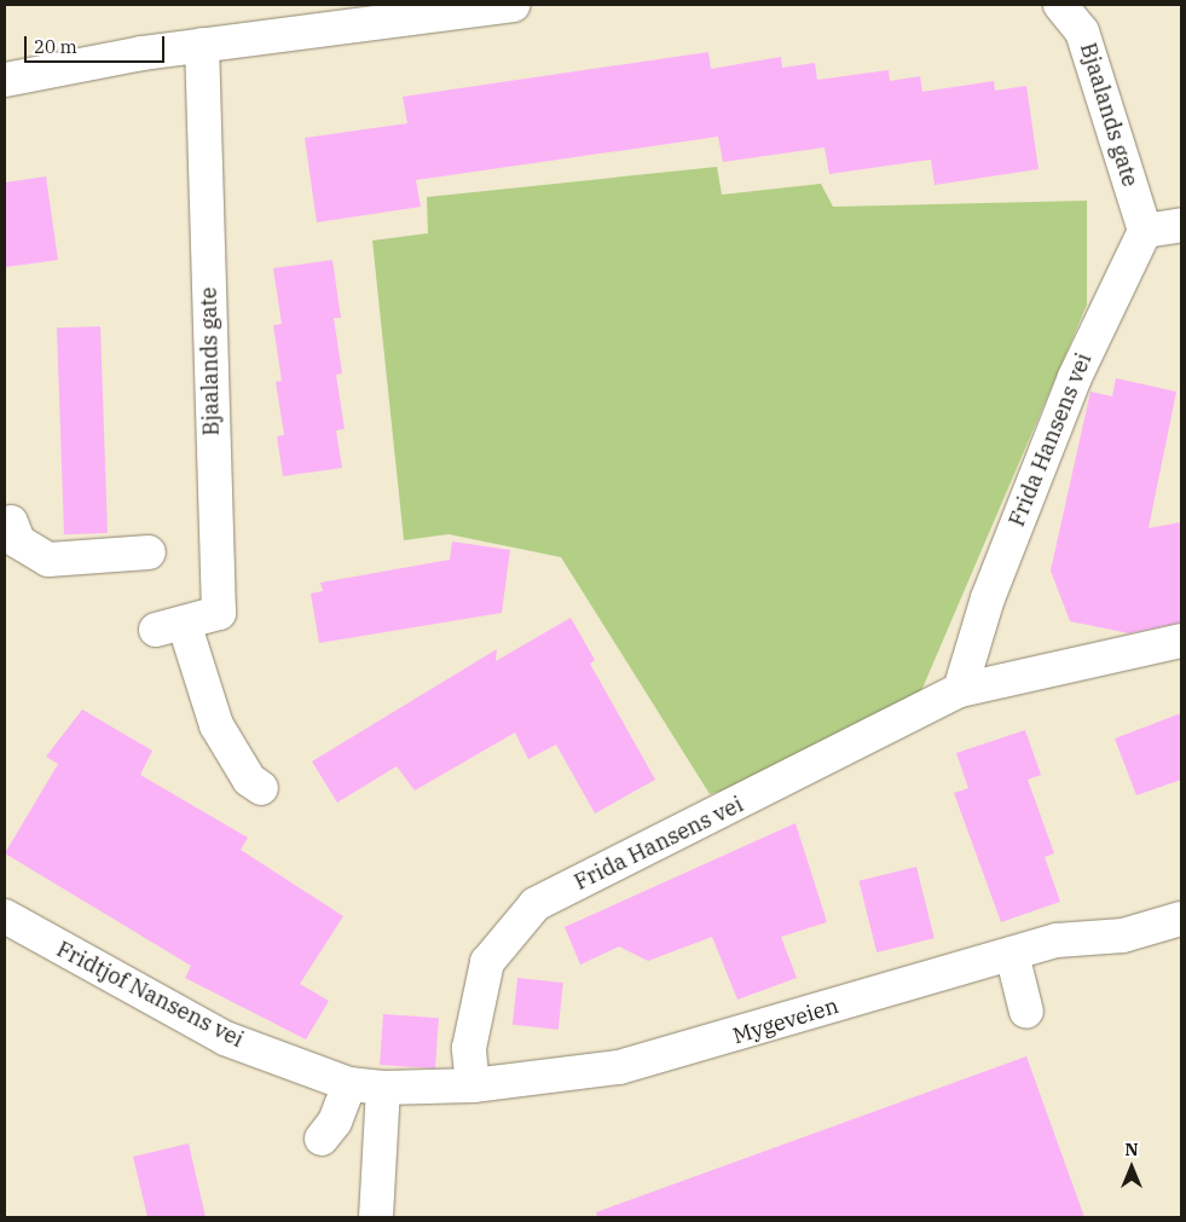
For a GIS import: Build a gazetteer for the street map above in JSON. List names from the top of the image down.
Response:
{
  "streets": {
    "street": [
      "Bjaalands gate",
      "Frida Hansens vei",
      "Fridtjof Nansens vei",
      "Mygeveien"
    ]
  },
  "crossings": [
    ["Bjaalands gate", "Frida Hansens vei"],
    ["Frida Hansens vei", "Mygeveien"],
    ["Fridtjof Nansens vei", "Mygeveien"]
  ],
  "scale_bar": "20 m",
  "north": "top"
}
